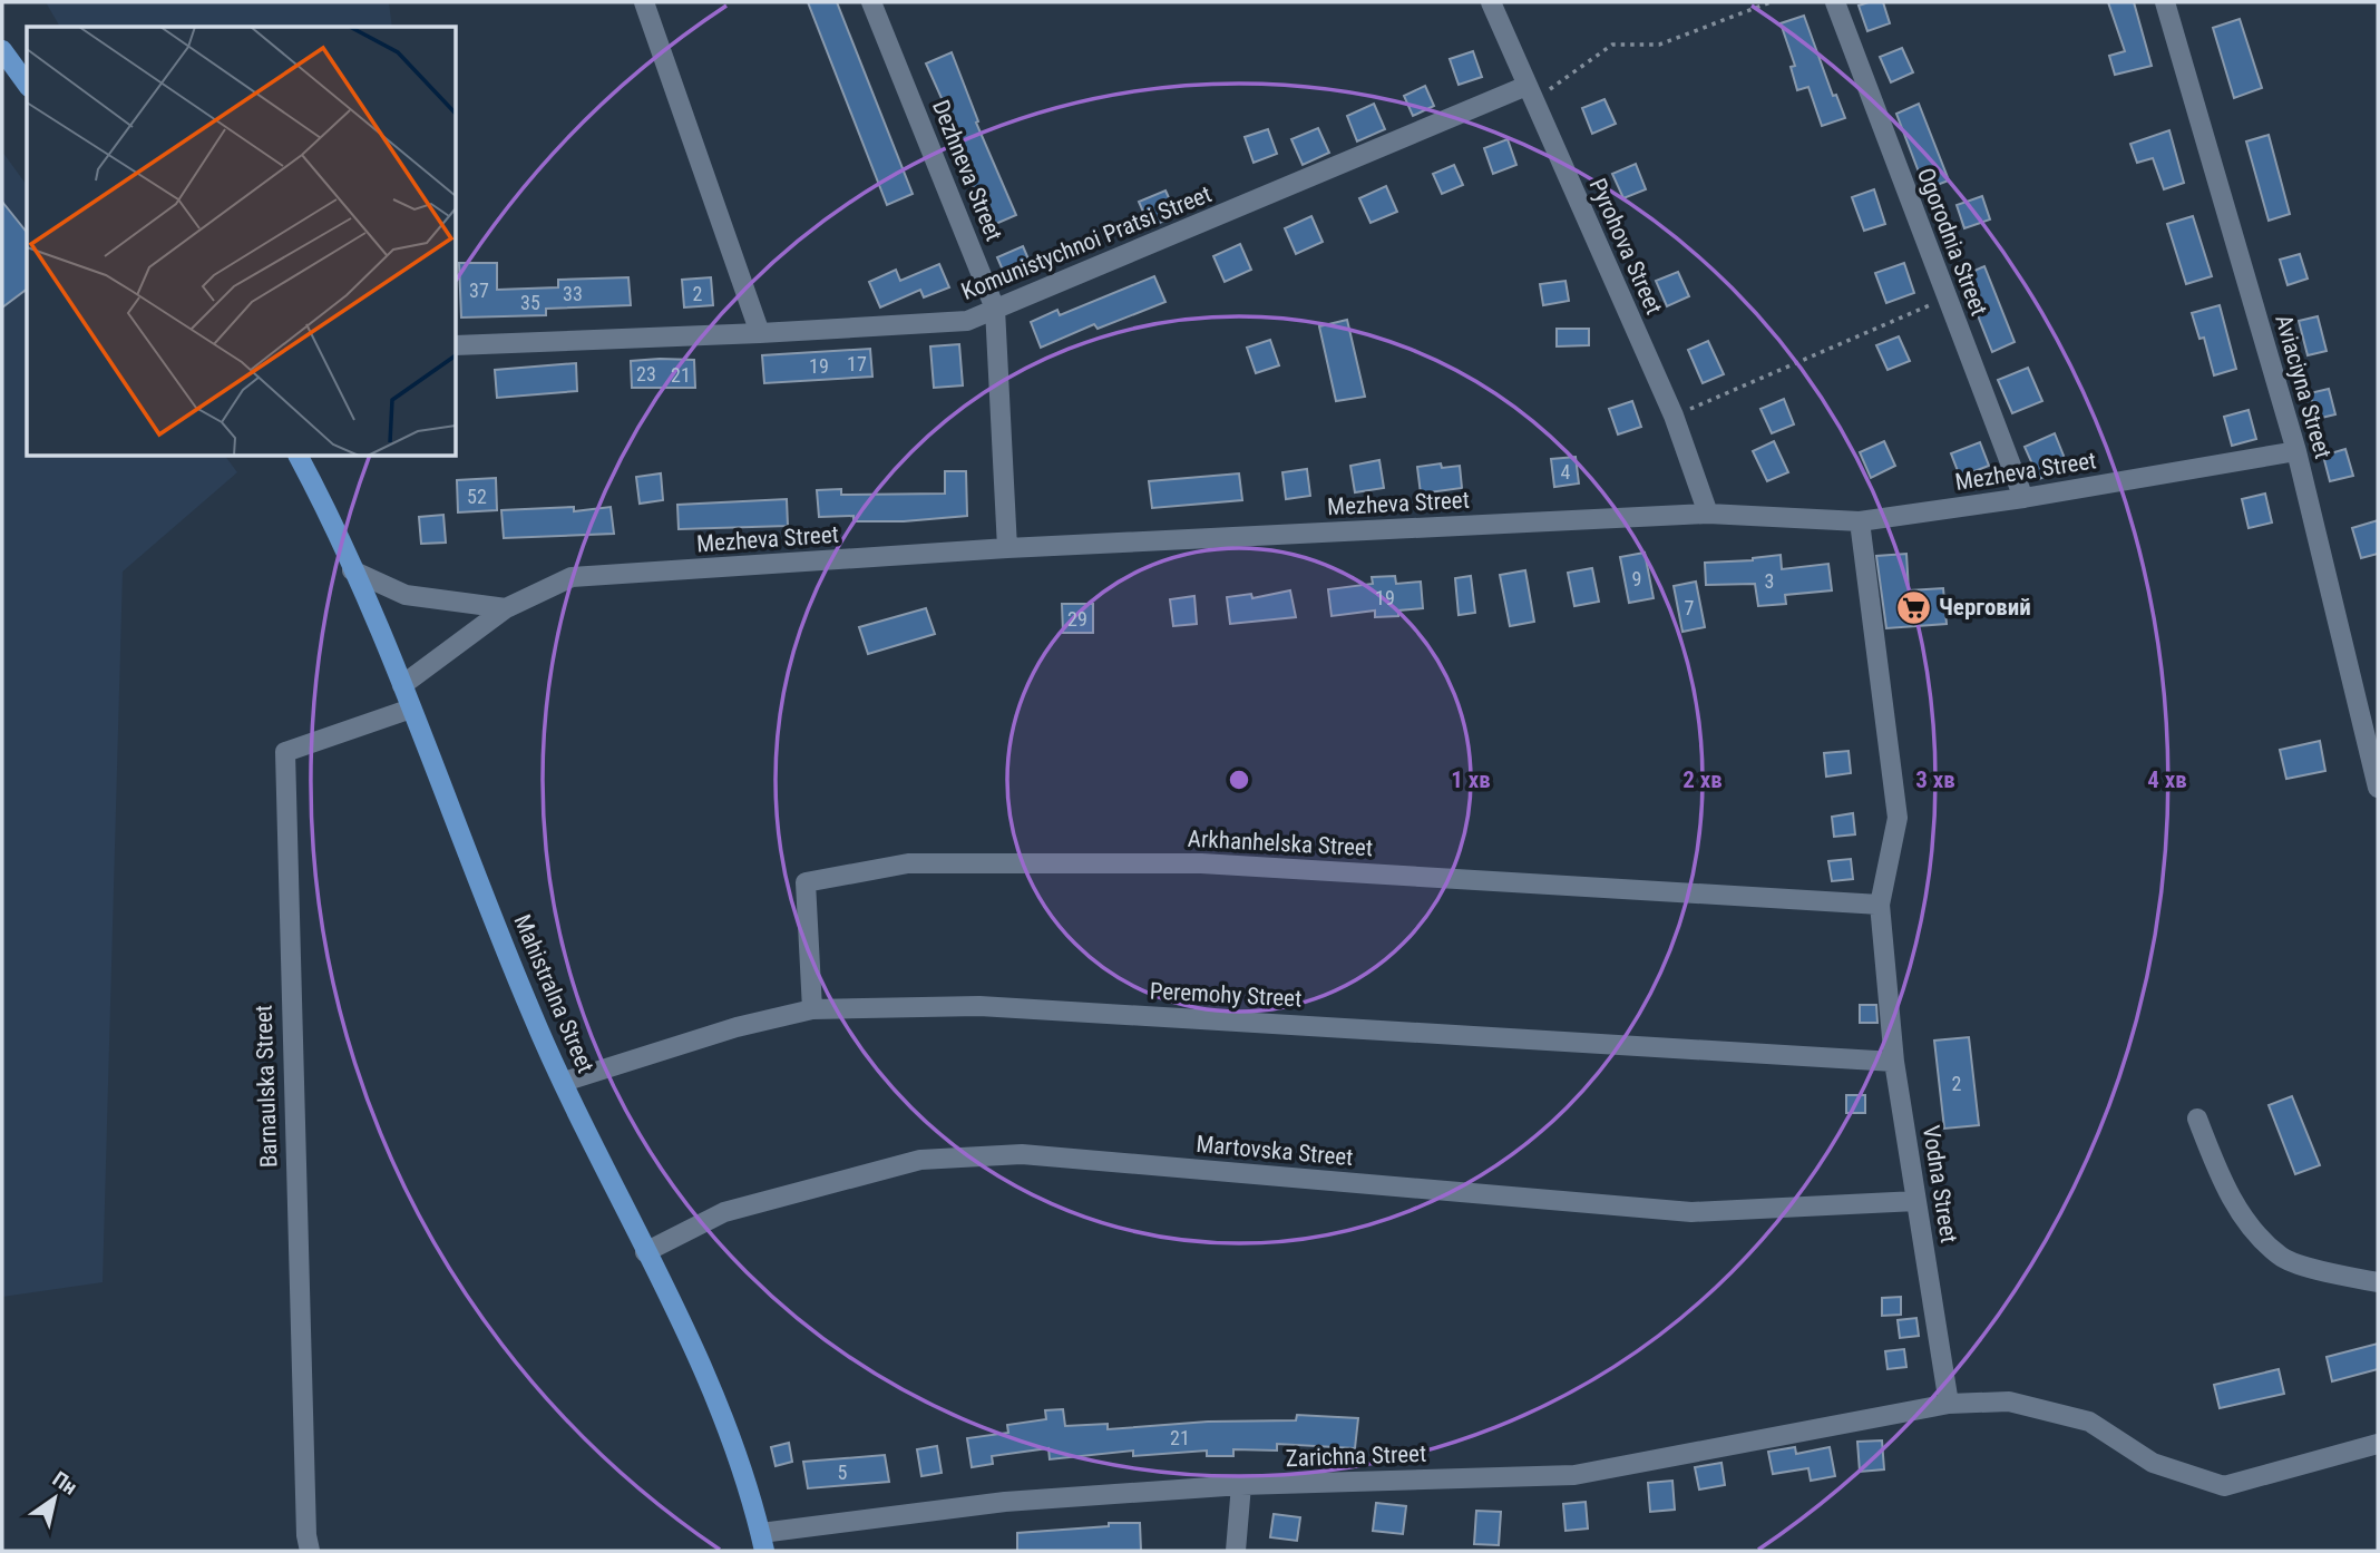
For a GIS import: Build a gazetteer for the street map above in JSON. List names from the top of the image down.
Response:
{
  "streets": {
    "main road": ["Mahistralna Street"],
    "street": [
      "Dezhneva Street",
      "Ogorodnia Street",
      "Komunistychnoi Pratsi Street",
      "Pyrohova Street",
      "Aviaciyna Street",
      "Mezheva Street",
      "Arkhanhelska Street",
      "Peremohy Street",
      "Barnaulska Street",
      "Martovska Street",
      "Vodna Street",
      "Zarichna Street"
    ]
  },
  "crossings": [
    ["Dezhneva Street", "Komunistychnoi Pratsi Street"],
    ["Dezhneva Street", "Mezheva Street"],
    ["Ogorodnia Street", "Mezheva Street"],
    ["Komunistychnoi Pratsi Street", "Pyrohova Street"],
    ["Pyrohova Street", "Mezheva Street"],
    ["Aviaciyna Street", "Mezheva Street"],
    ["Mezheva Street", "Mahistralna Street"],
    ["Mezheva Street", "Vodna Street"],
    ["Arkhanhelska Street", "Peremohy Street"],
    ["Arkhanhelska Street", "Vodna Street"],
    ["Mahistralna Street", "Peremohy Street"],
    ["Mahistralna Street", "Barnaulska Street"],
    ["Mahistralna Street", "Martovska Street"],
    ["Mahistralna Street", "Zarichna Street"],
    ["Peremohy Street", "Vodna Street"],
    ["Martovska Street", "Vodna Street"],
    ["Vodna Street", "Zarichna Street"]
  ],
  "places": {
    "supermarket": ["Черговий"]
  },
  "house_numbers": [
    "37",
    "33",
    "2",
    "35",
    "17",
    "19",
    "23",
    "21",
    "4",
    "52",
    "9",
    "3",
    "19",
    "7",
    "29",
    "2",
    "21",
    "5"
  ],
  "north": "top right",
  "rings": [
    "1 хв",
    "2 хв",
    "3 хв",
    "4 хв"
  ]
}
